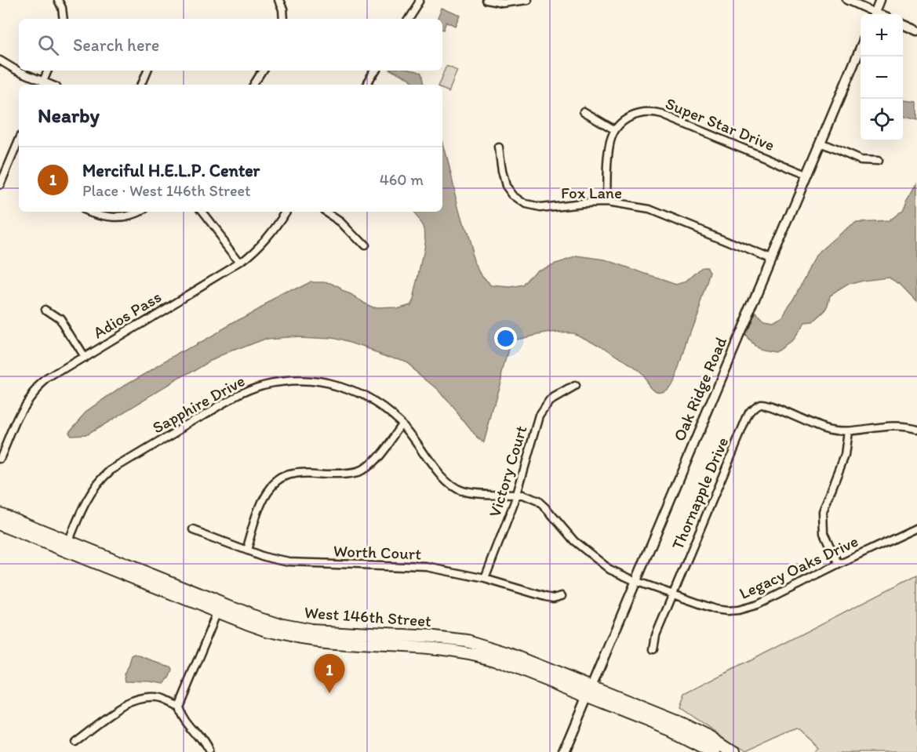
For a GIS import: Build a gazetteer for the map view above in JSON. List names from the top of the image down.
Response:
{
  "streets": {
    "main road": ["West 146th Street"],
    "street": [
      "Super Star Drive",
      "Fox Lane",
      "Adios Pass",
      "Oak Ridge Road",
      "Sapphire Drive",
      "Victory Court",
      "Thornapple Drive",
      "Worth Court",
      "Legacy Oaks Drive"
    ]
  },
  "crossings": [
    ["Super Star Drive", "Oak Ridge Road"],
    ["Fox Lane", "Oak Ridge Road"],
    ["Oak Ridge Road", "Sapphire Drive"],
    ["Oak Ridge Road", "Legacy Oaks Drive"],
    ["Oak Ridge Road", "West 146th Street"],
    ["Sapphire Drive", "Victory Court"],
    ["Sapphire Drive", "Legacy Oaks Drive"],
    ["Sapphire Drive", "West 146th Street"],
    ["Victory Court", "Worth Court"],
    ["Thornapple Drive", "Legacy Oaks Drive"]
  ],
  "page": {
    "map_buttons": ["+", "−"],
    "search": "Search here",
    "heading": "Nearby",
    "list": [
      {
        "mark": "1",
        "name": "Merciful H.E.L.P. Center",
        "note": "Place · West 146th Street",
        "value": "460 m"
      }
    ],
    "pins": "1"
  }
}
